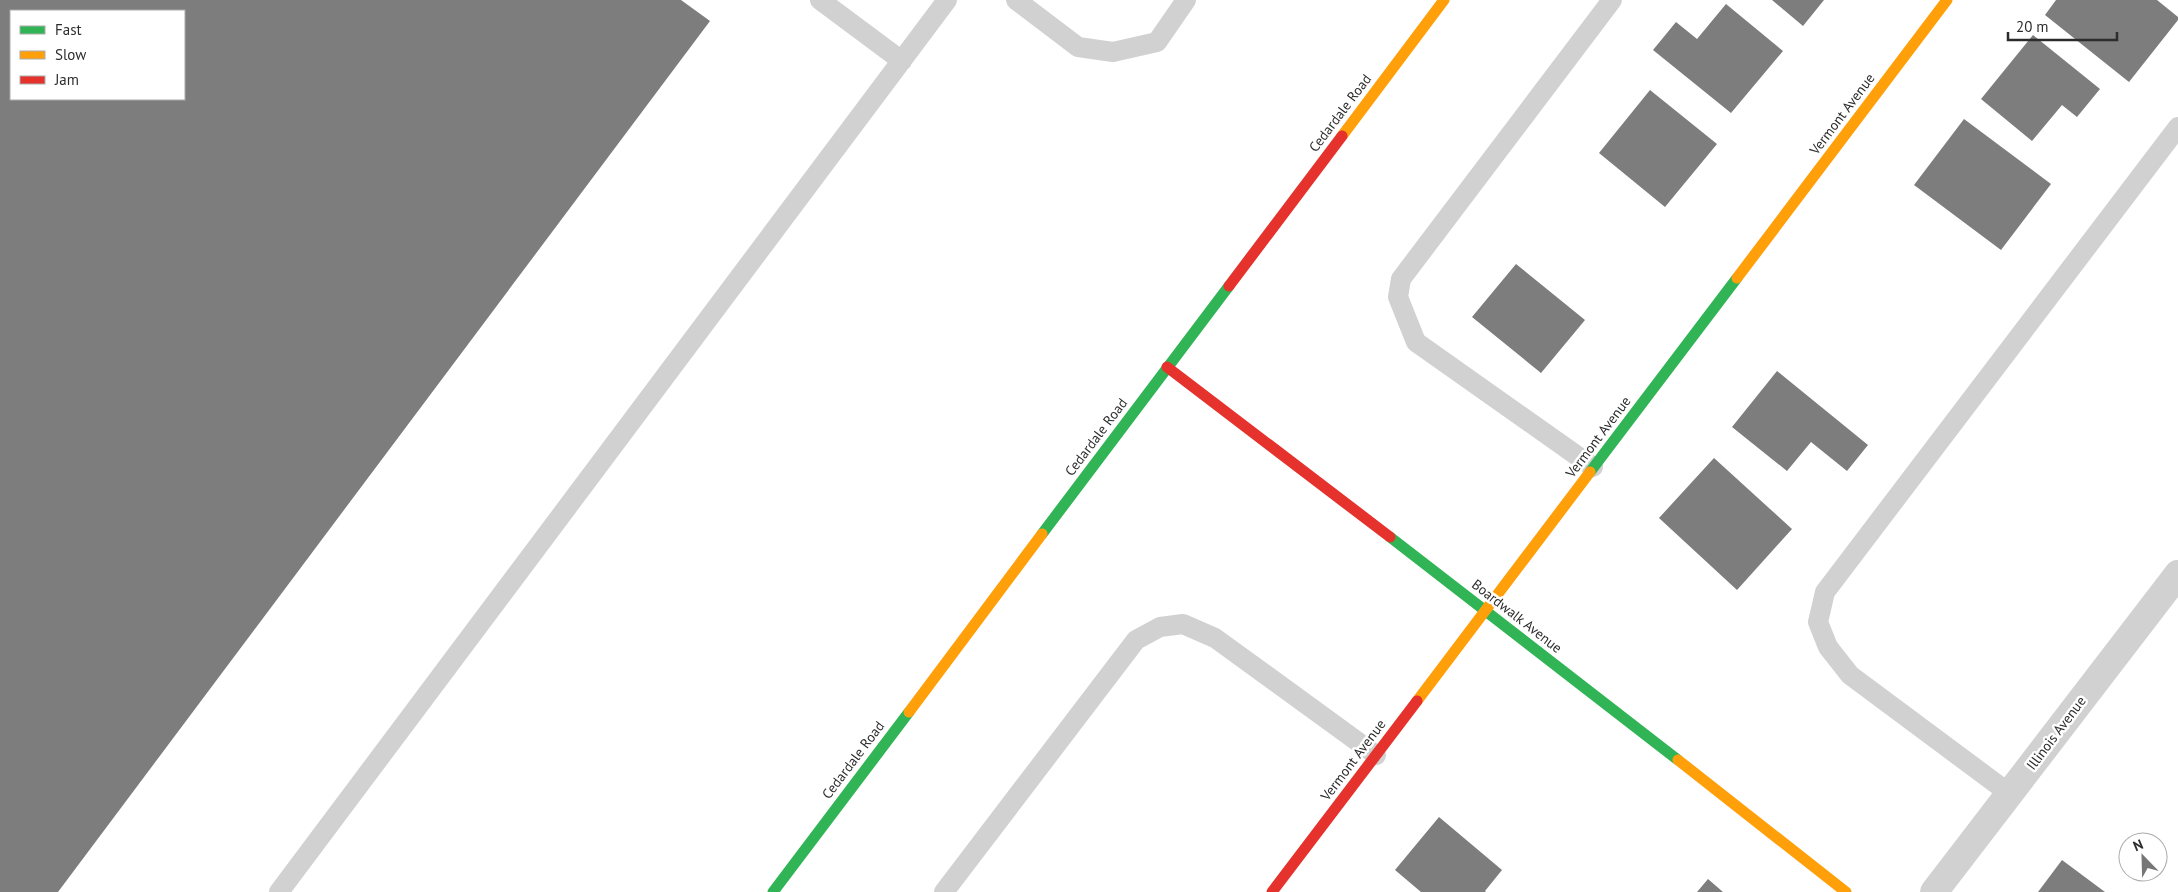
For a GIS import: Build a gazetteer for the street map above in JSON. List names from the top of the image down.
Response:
{
  "streets": {
    "street": [
      "Cedardale Road",
      "Vermont Avenue",
      "Boardwalk Avenue",
      "Illinois Avenue"
    ]
  },
  "crossings": [
    ["Cedardale Road", "Boardwalk Avenue"],
    ["Vermont Avenue", "Boardwalk Avenue"]
  ],
  "legend": ["Fast", "Slow", "Jam"],
  "scale_bar": "20 m",
  "north": "top left"
}
